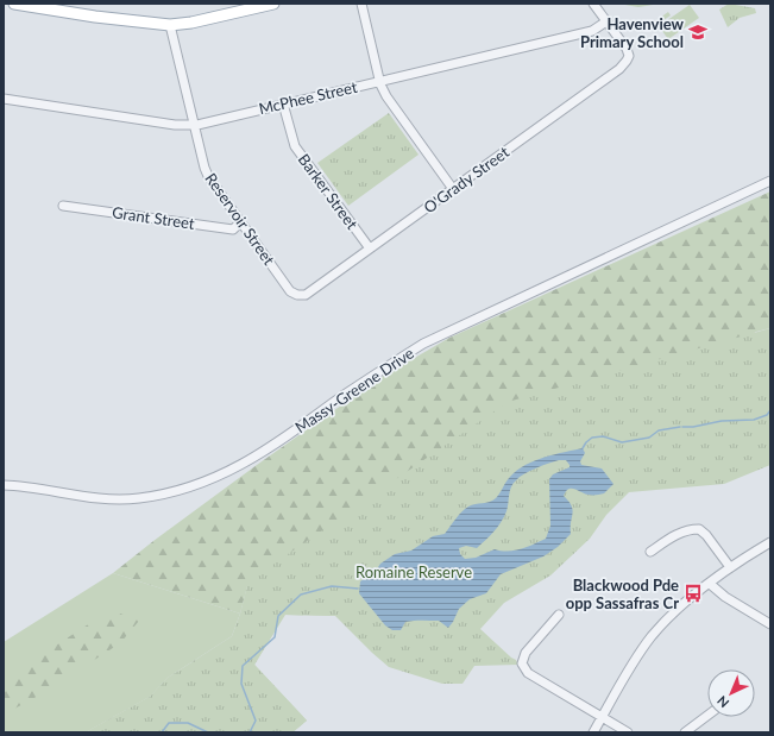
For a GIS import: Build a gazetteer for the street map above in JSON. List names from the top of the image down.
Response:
{
  "streets": {
    "street": [
      "McPhee Street",
      "O'Grady Street",
      "Barker Street",
      "Grant Street",
      "Reservoir Street",
      "Massy-Greene Drive"
    ]
  },
  "crossings": [
    ["McPhee Street", "O'Grady Street"],
    ["McPhee Street", "Barker Street"],
    ["McPhee Street", "Reservoir Street"],
    ["O'Grady Street", "Barker Street"],
    ["O'Grady Street", "Reservoir Street"],
    ["Grant Street", "Reservoir Street"]
  ],
  "parks": ["Romaine Reserve"],
  "places": {
    "school or university": ["Havenview Primary School"],
    "bus stop": ["Blackwood Pde opp Sassafras Cr"]
  },
  "north": "bottom left"
}
